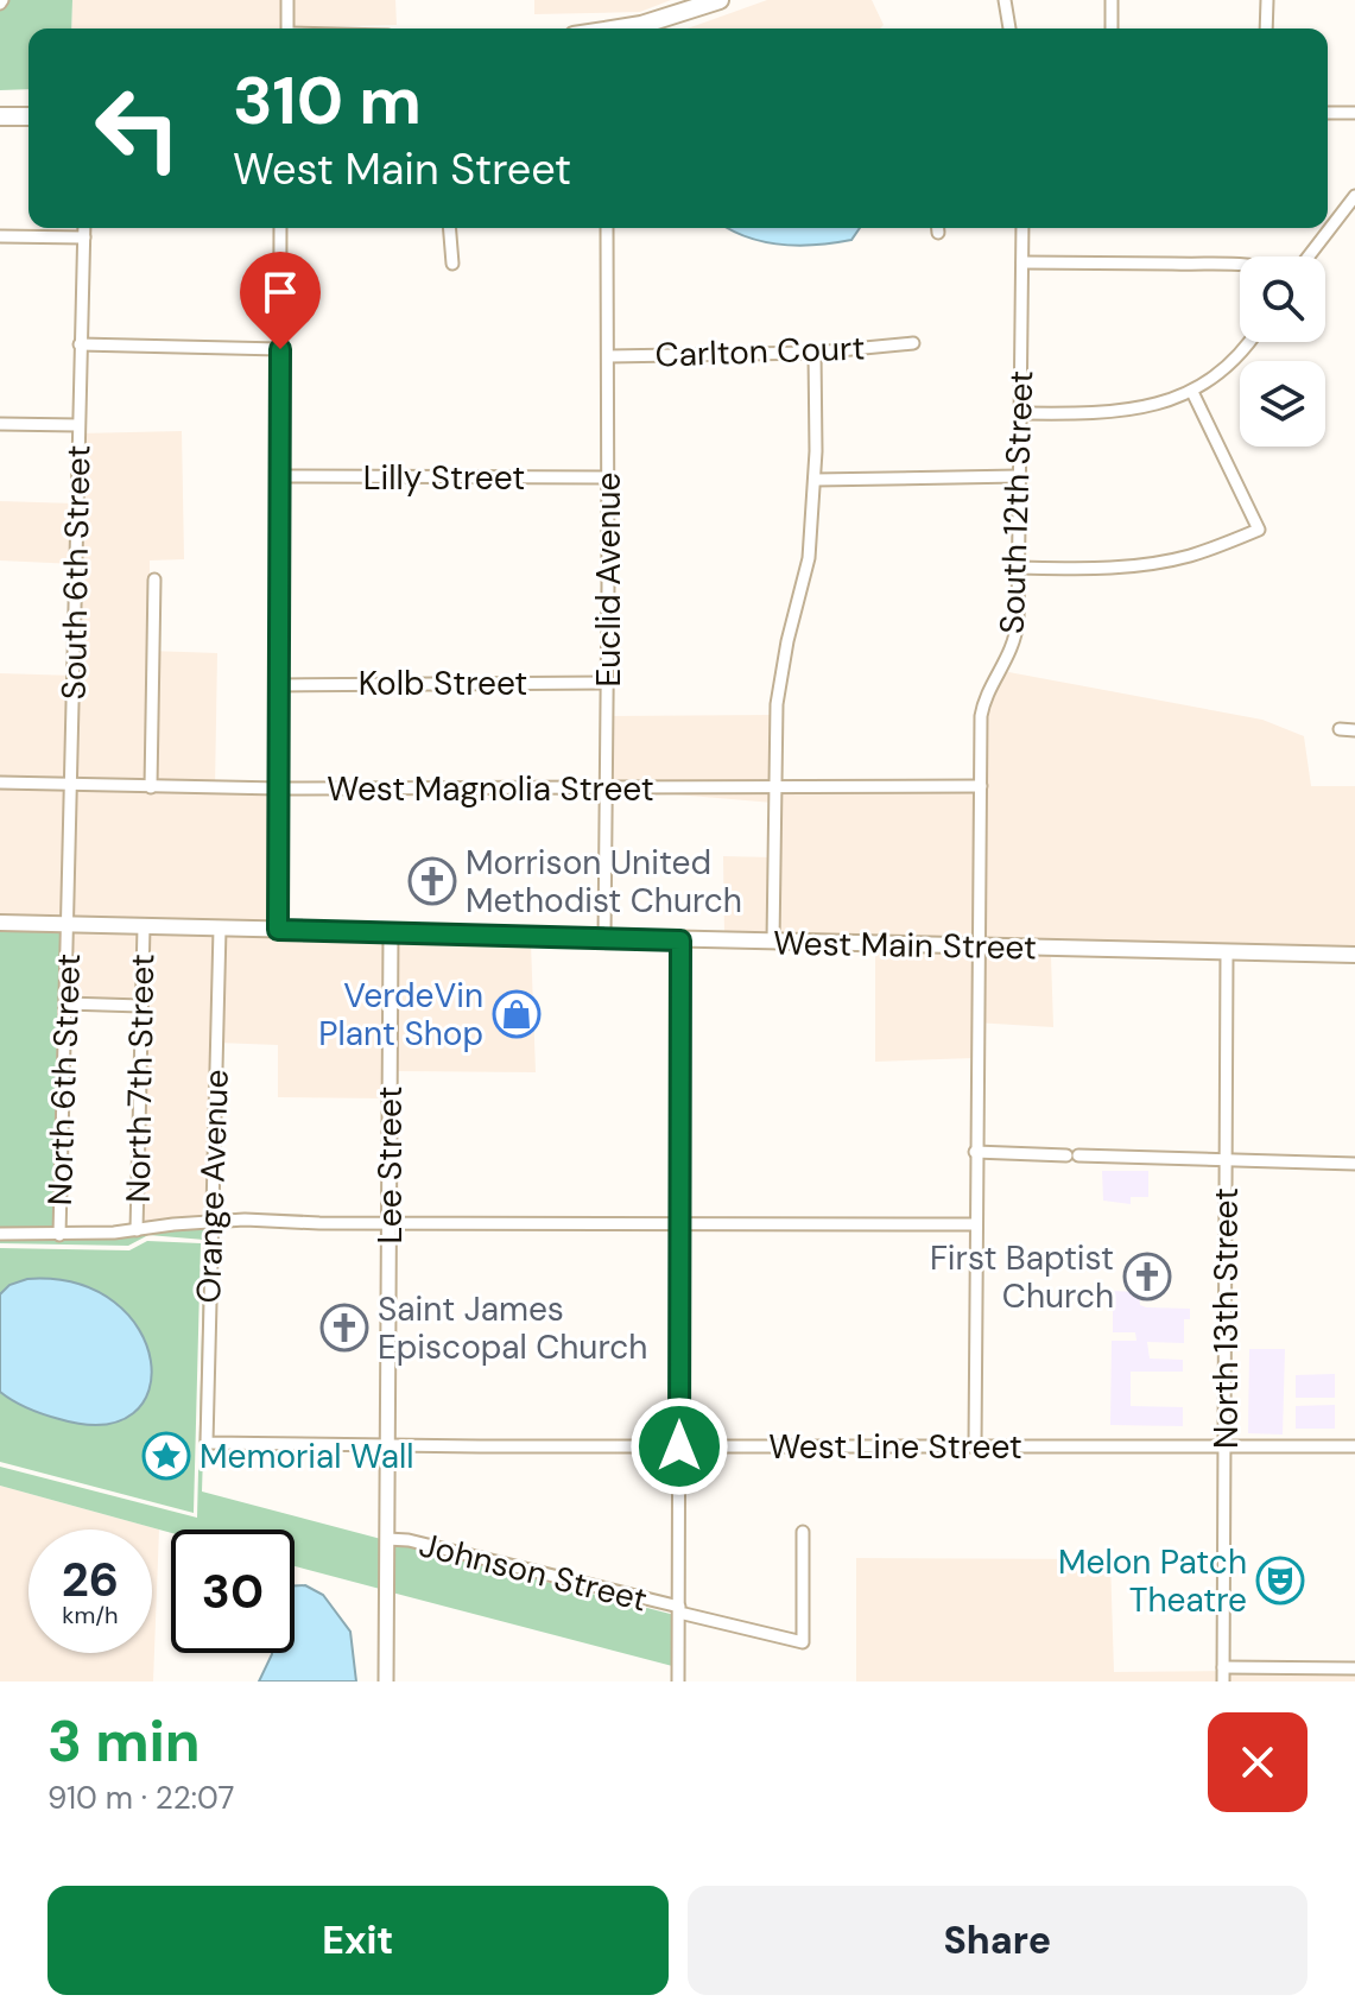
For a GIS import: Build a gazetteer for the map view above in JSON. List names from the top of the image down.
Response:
{
  "streets": {
    "main road": ["West Main Street"],
    "street": [
      "Carlton Court",
      "Lilly Street",
      "South 12th Street",
      "South 6th Street",
      "Euclid Avenue",
      "Kolb Street",
      "West Magnolia Street",
      "North 7th Street",
      "North 6th Street",
      "Lee Street",
      "Orange Avenue",
      "North 13th Street",
      "West Line Street",
      "Johnson Street"
    ]
  },
  "crossings": [
    ["Carlton Court", "Euclid Avenue"],
    ["Lilly Street", "Euclid Avenue"],
    ["South 12th Street", "West Magnolia Street"],
    ["South 12th Street", "West Main Street"],
    ["South 12th Street", "West Line Street"],
    ["South 6th Street", "West Magnolia Street"],
    ["South 6th Street", "West Main Street"],
    ["South 6th Street", "North 6th Street"],
    ["Euclid Avenue", "Kolb Street"],
    ["Euclid Avenue", "West Magnolia Street"],
    ["Euclid Avenue", "West Main Street"],
    ["West Main Street", "North 7th Street"],
    ["West Main Street", "North 6th Street"],
    ["West Main Street", "Lee Street"],
    ["West Main Street", "Orange Avenue"],
    ["West Main Street", "North 13th Street"],
    ["Lee Street", "West Line Street"],
    ["Lee Street", "Johnson Street"],
    ["Orange Avenue", "West Line Street"],
    ["North 13th Street", "West Line Street"]
  ],
  "places": {
    "church": ["Morrison United Methodist Church", "First Baptist Church", "Saint James Episcopal Church"],
    "shop": ["VerdeVin Plant Shop"],
    "place": ["Memorial Wall"],
    "theatre": ["Melon Patch Theatre"]
  },
  "page": {
    "turn": ["310 m", "West Main Street"],
    "speed": "26 km/h",
    "limit": "30",
    "heading": ["3 min", "910 m · 22:07"],
    "buttons": ["Exit", "Share"]
  }
}
